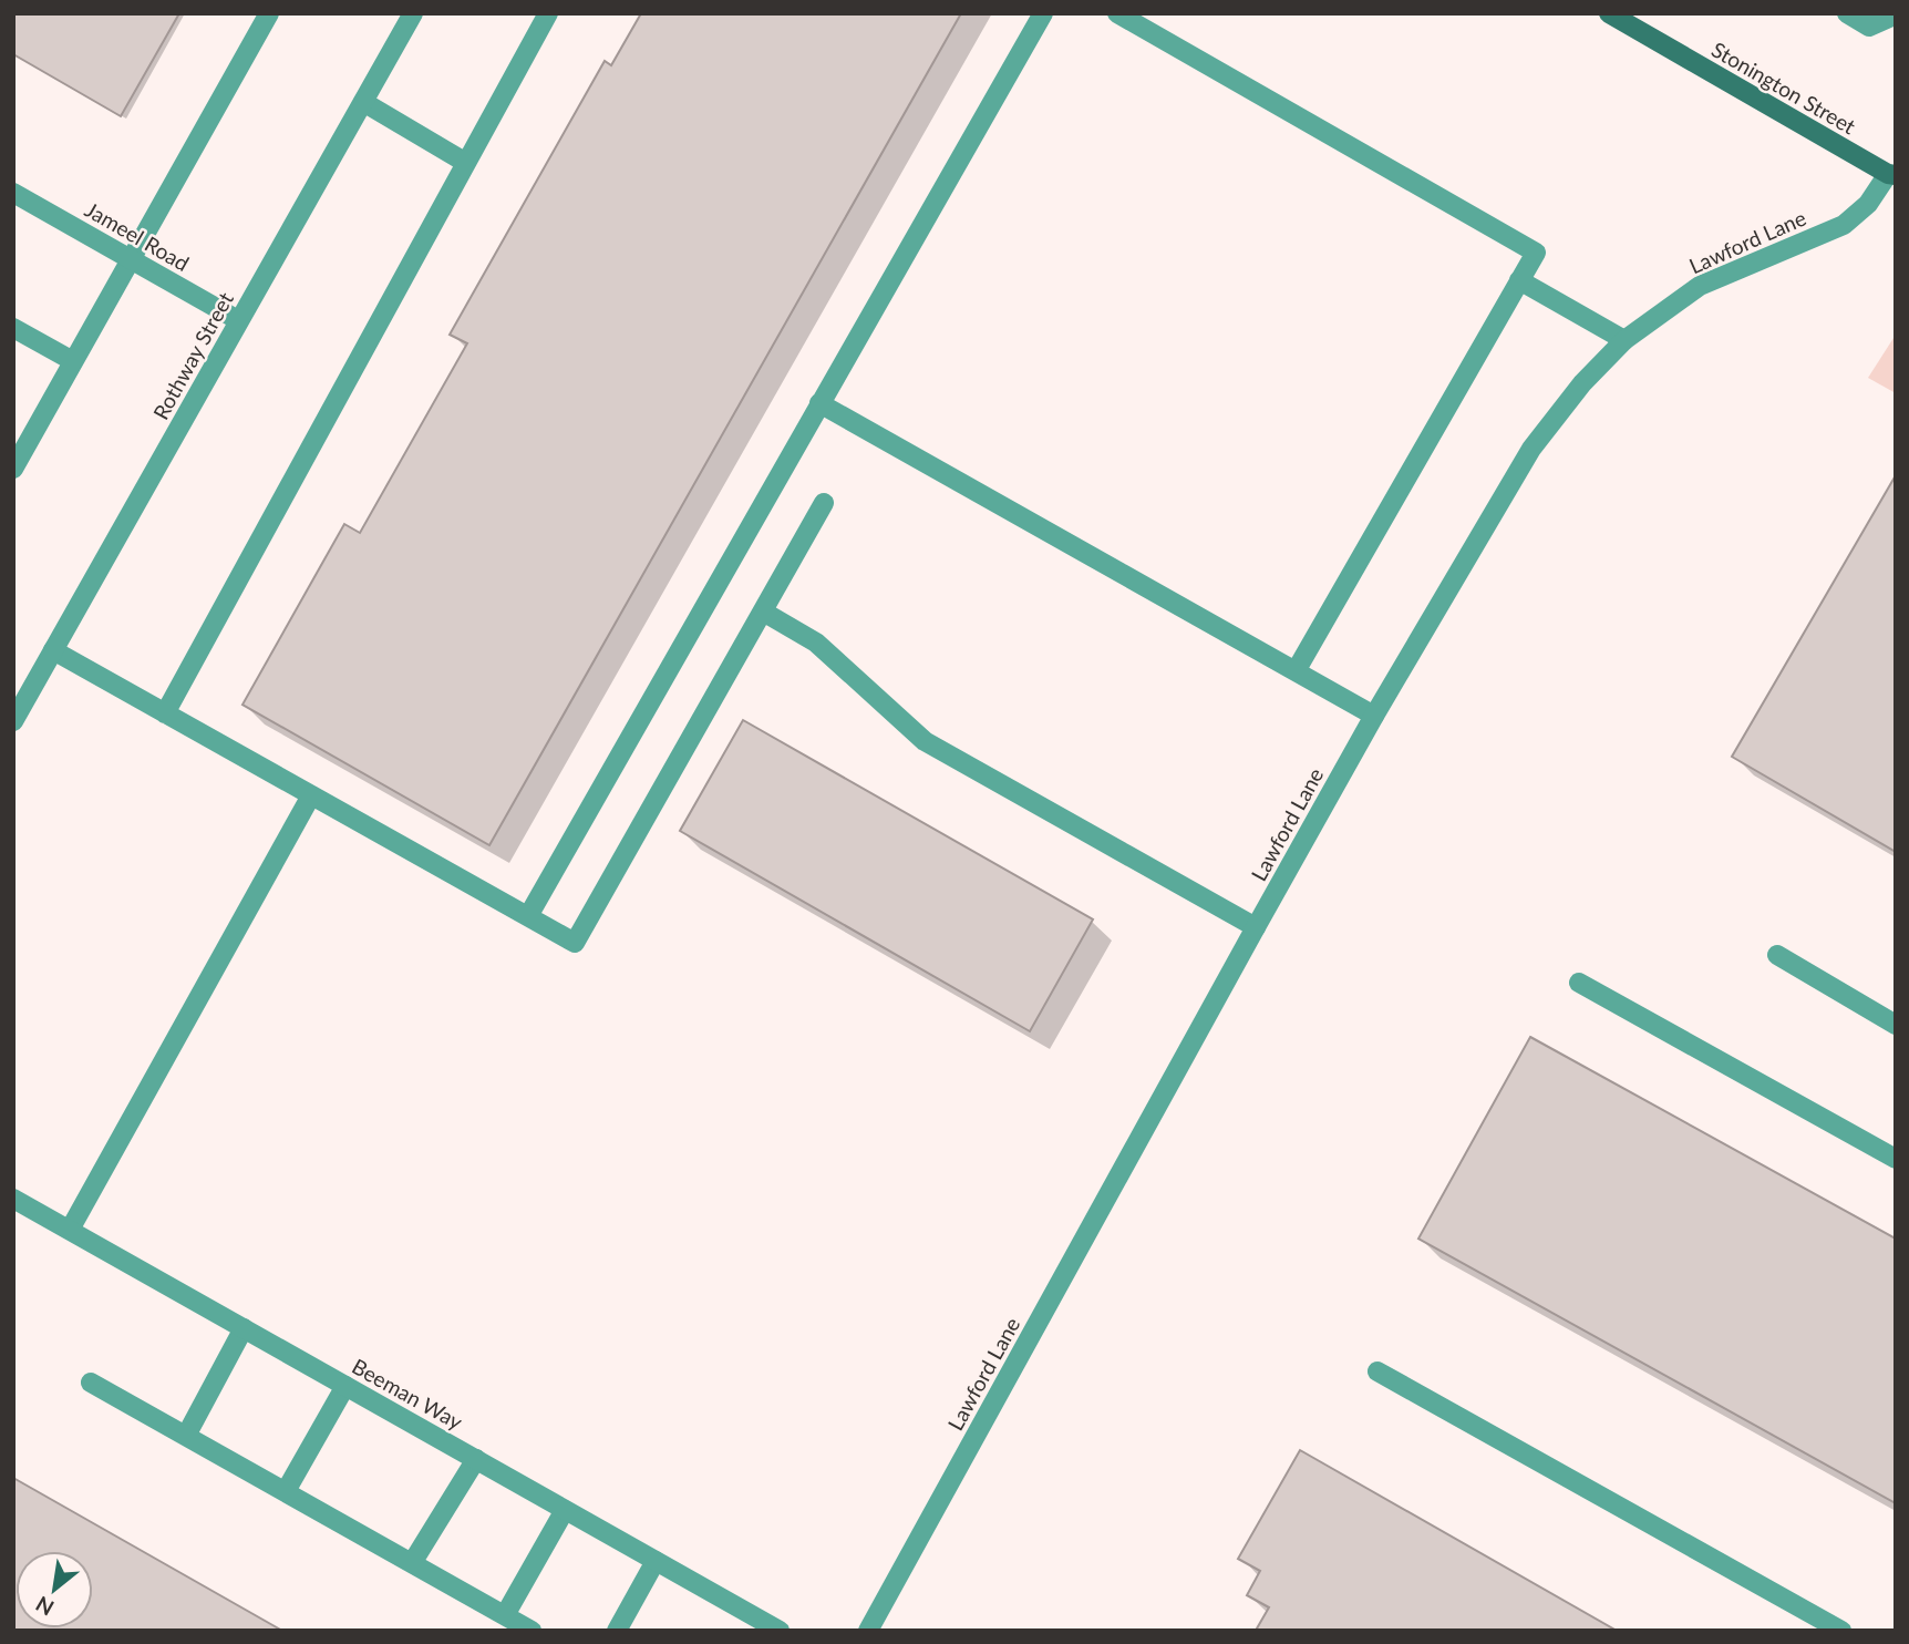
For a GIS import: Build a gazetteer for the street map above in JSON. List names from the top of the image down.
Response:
{
  "streets": {
    "street": [
      "Stonington Street",
      "Jameel Road",
      "Lawford Lane",
      "Rothway Street",
      "Beeman Way"
    ]
  },
  "crossings": [
    ["Stonington Street", "Lawford Lane"],
    ["Jameel Road", "Rothway Street"]
  ],
  "north": "bottom left"
}
